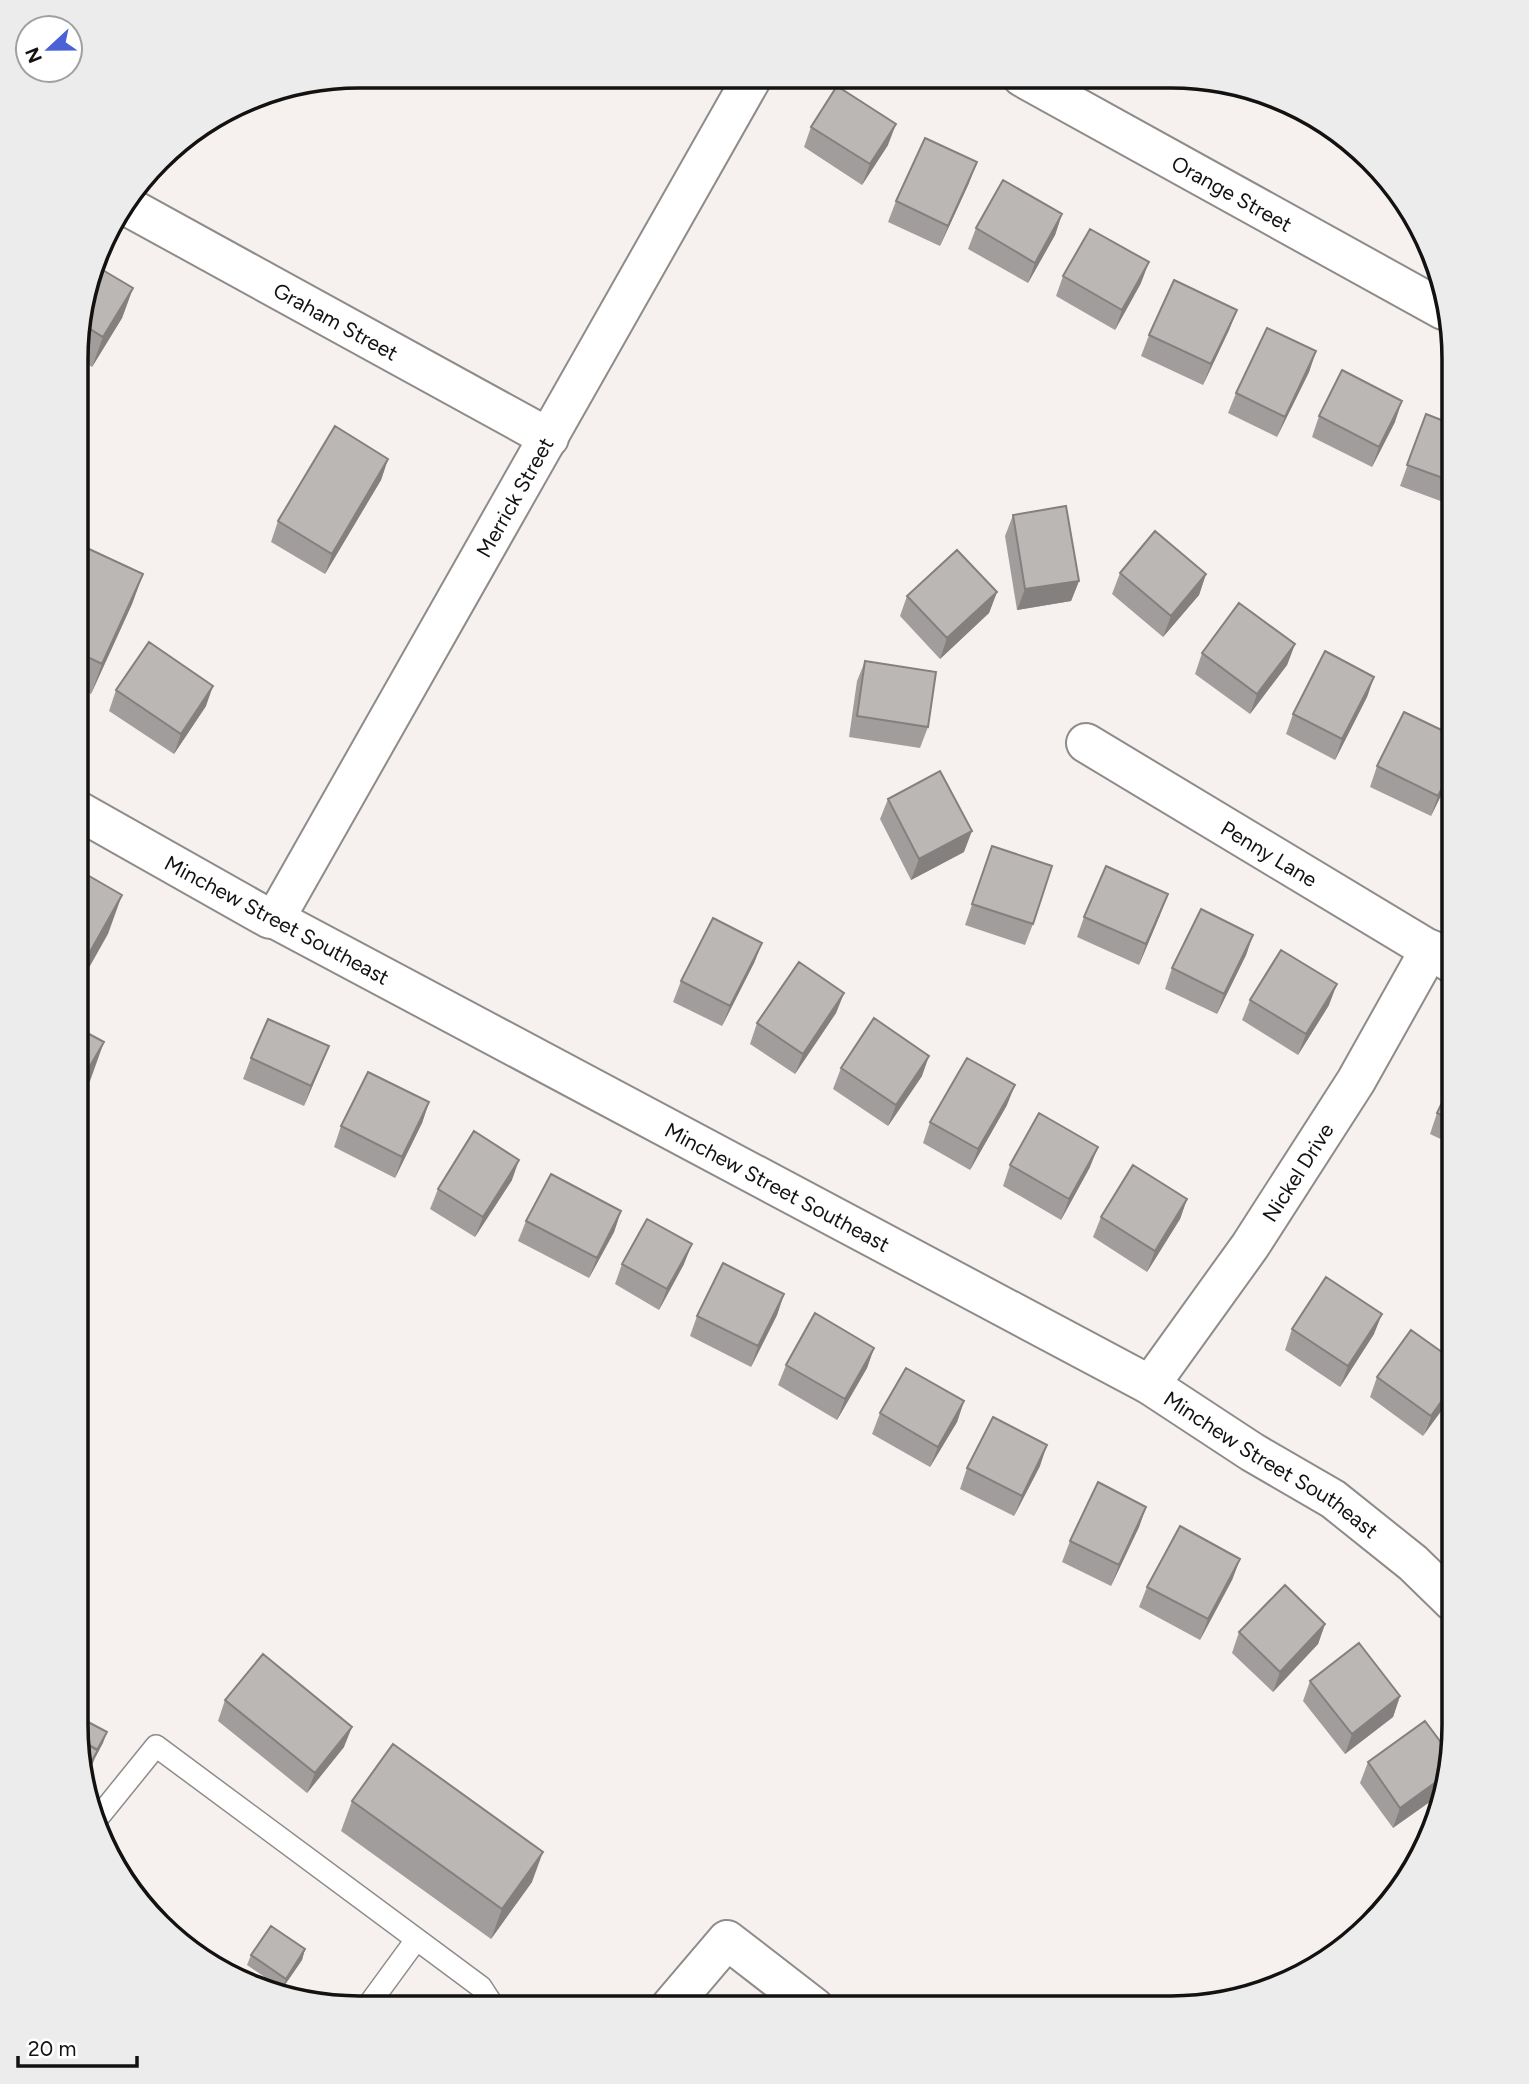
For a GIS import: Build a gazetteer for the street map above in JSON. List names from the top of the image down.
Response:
{
  "streets": {
    "street": [
      "Orange Street",
      "Graham Street",
      "Merrick Street",
      "Penny Lane",
      "Minchew Street Southeast",
      "Nickel Drive"
    ]
  },
  "crossings": [
    ["Graham Street", "Merrick Street"],
    ["Merrick Street", "Minchew Street Southeast"],
    ["Penny Lane", "Nickel Drive"],
    ["Minchew Street Southeast", "Nickel Drive"]
  ],
  "scale_bar": "20 m",
  "north": "left"
}
